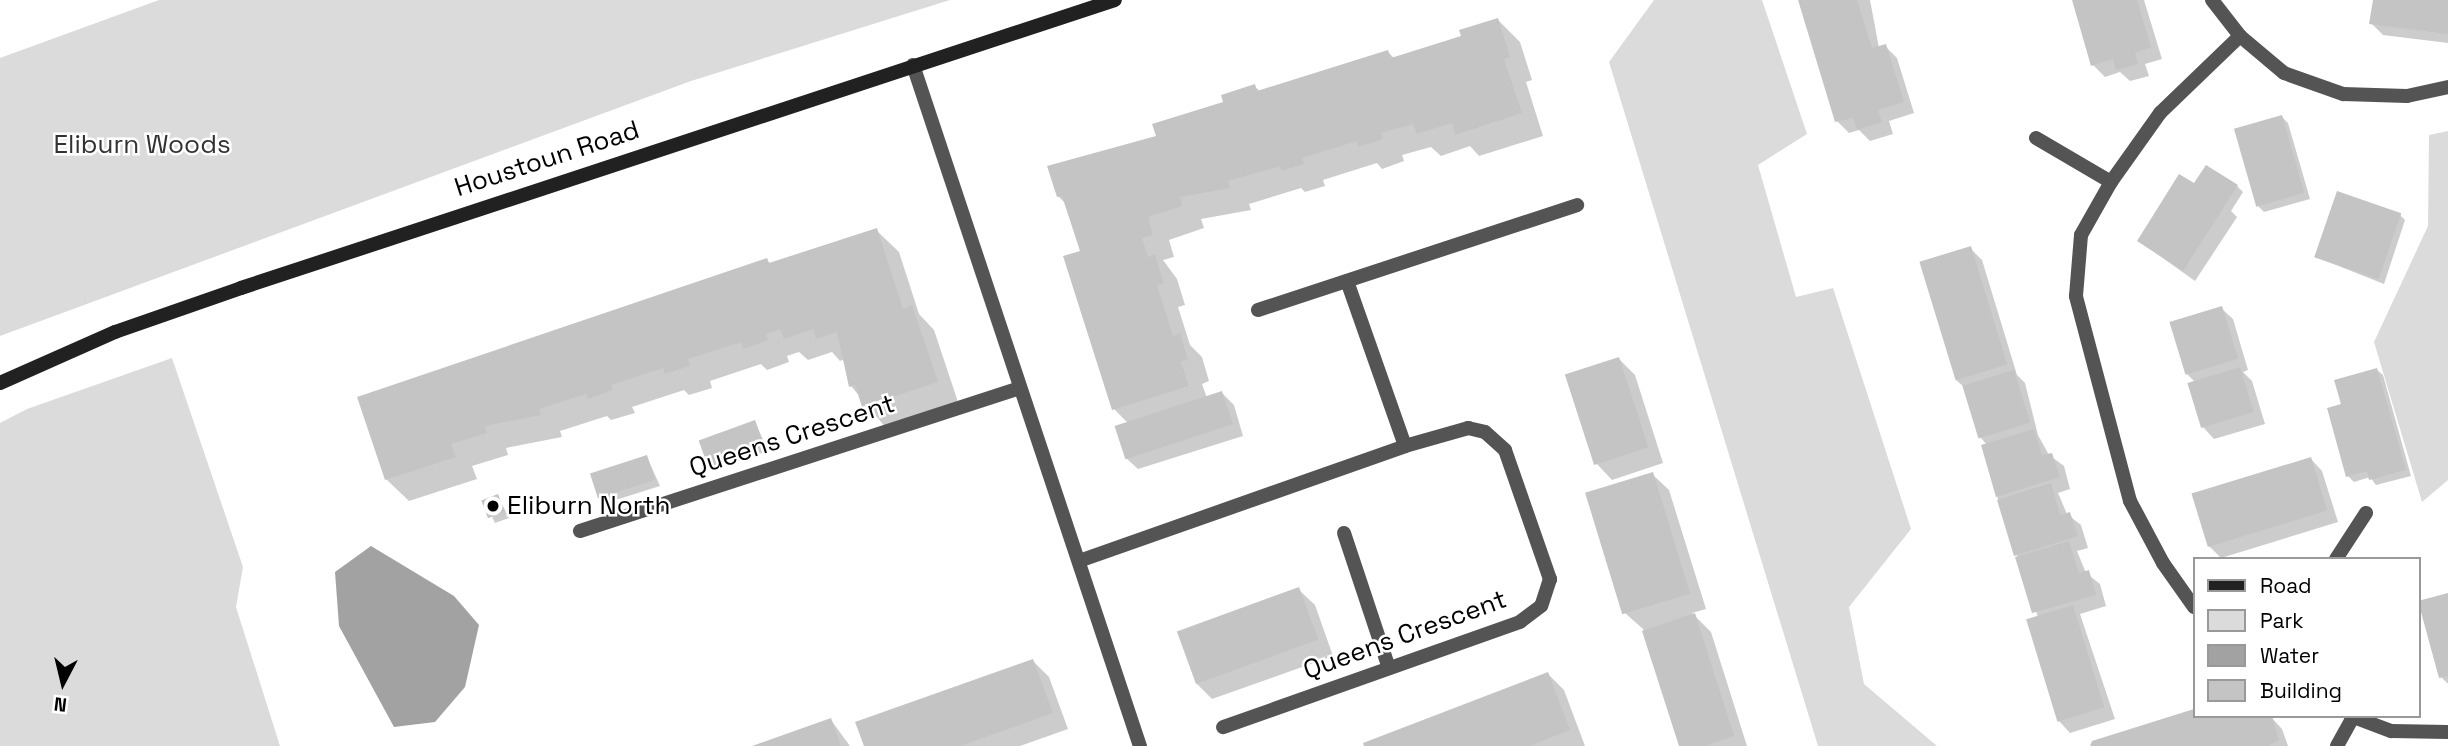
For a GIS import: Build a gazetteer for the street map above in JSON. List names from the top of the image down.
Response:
{
  "streets": {
    "street": ["Houstoun Road", "Queens Crescent"]
  },
  "parks": ["Eliburn Woods"],
  "places": ["Eliburn North"],
  "legend": [
    "Road",
    "Park",
    "Water",
    "Building"
  ],
  "north": "bottom"
}
